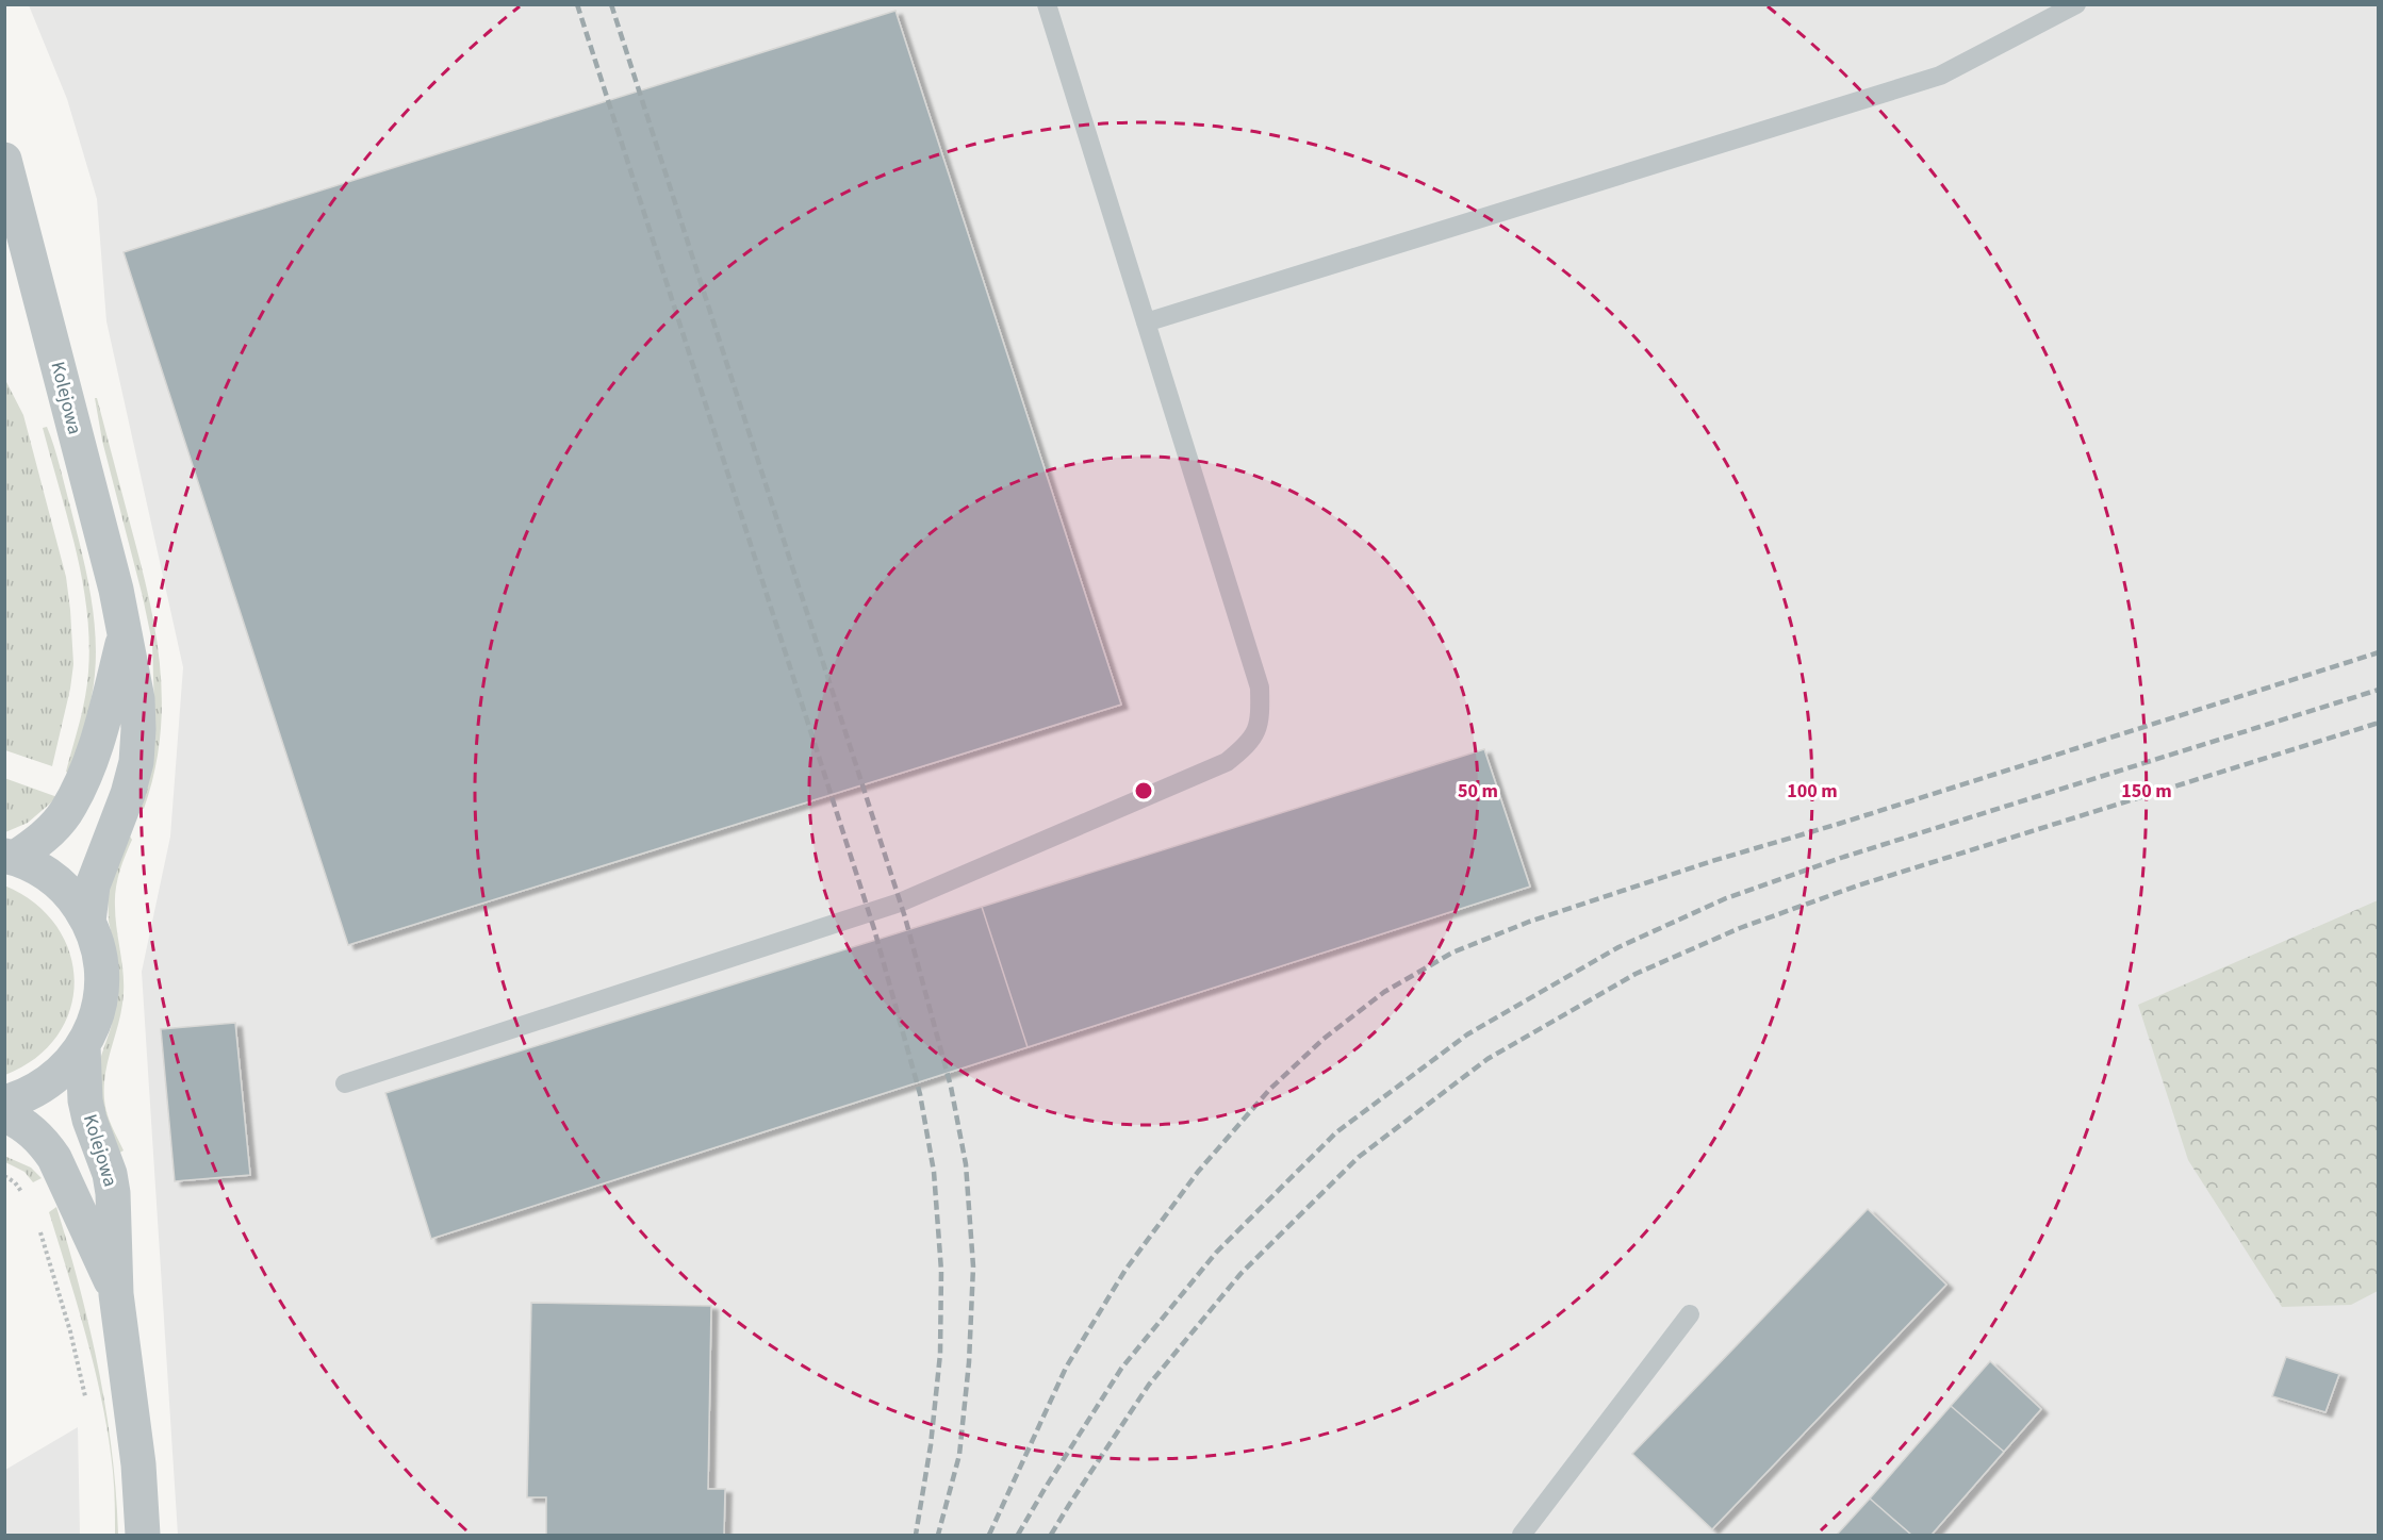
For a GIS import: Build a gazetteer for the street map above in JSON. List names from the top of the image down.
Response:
{
  "streets": {
    "street": ["Kolejowa"]
  },
  "rings": ["50 m", "100 m", "150 m"]
}
